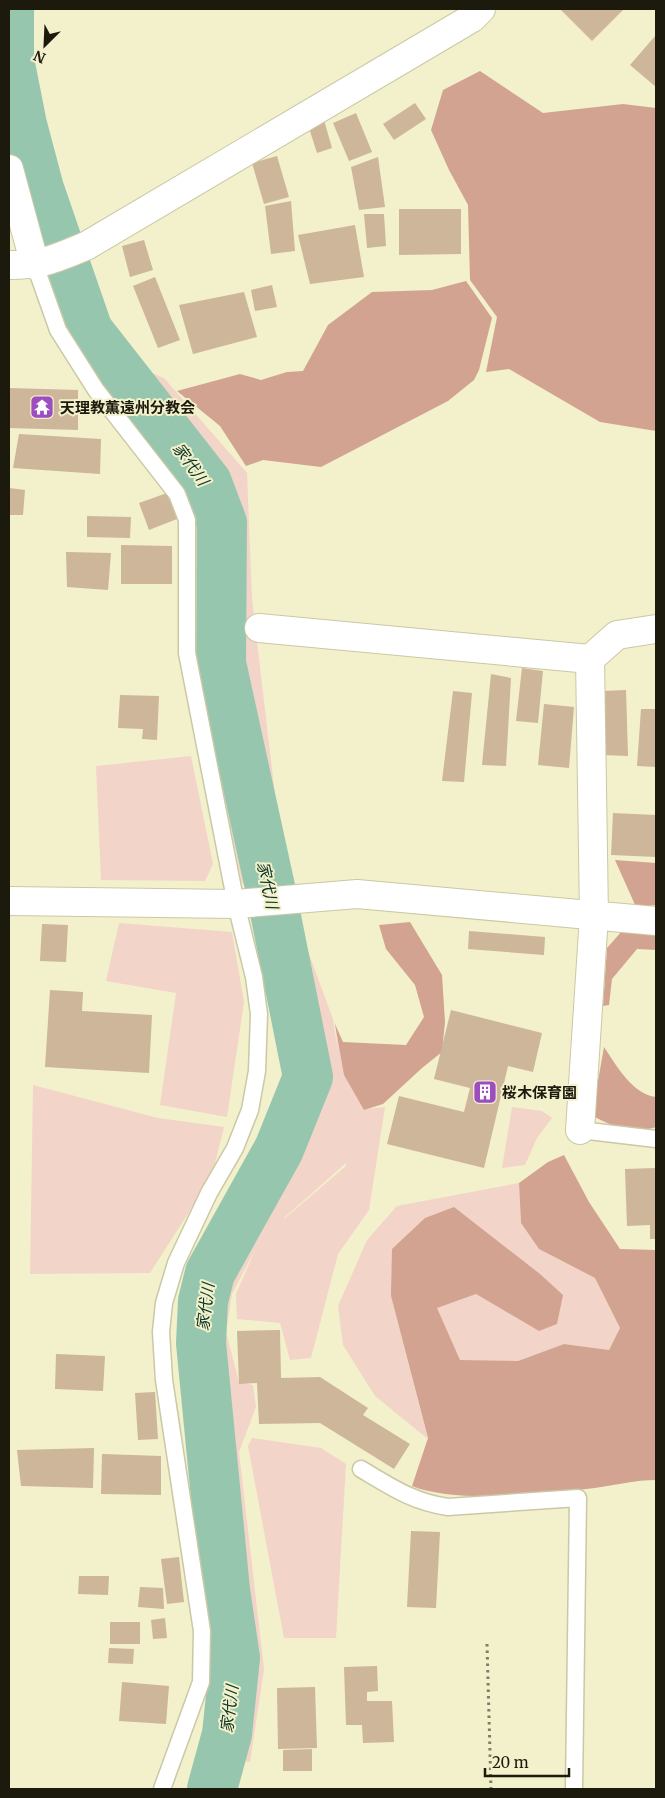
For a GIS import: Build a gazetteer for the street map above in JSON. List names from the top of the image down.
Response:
{
  "water": ["家代川"],
  "places": {
    "temple": ["天理教薫遠州分教会"],
    "building": ["桜木保育園"]
  },
  "scale_bar": "20 m",
  "north": "bottom left"
}
